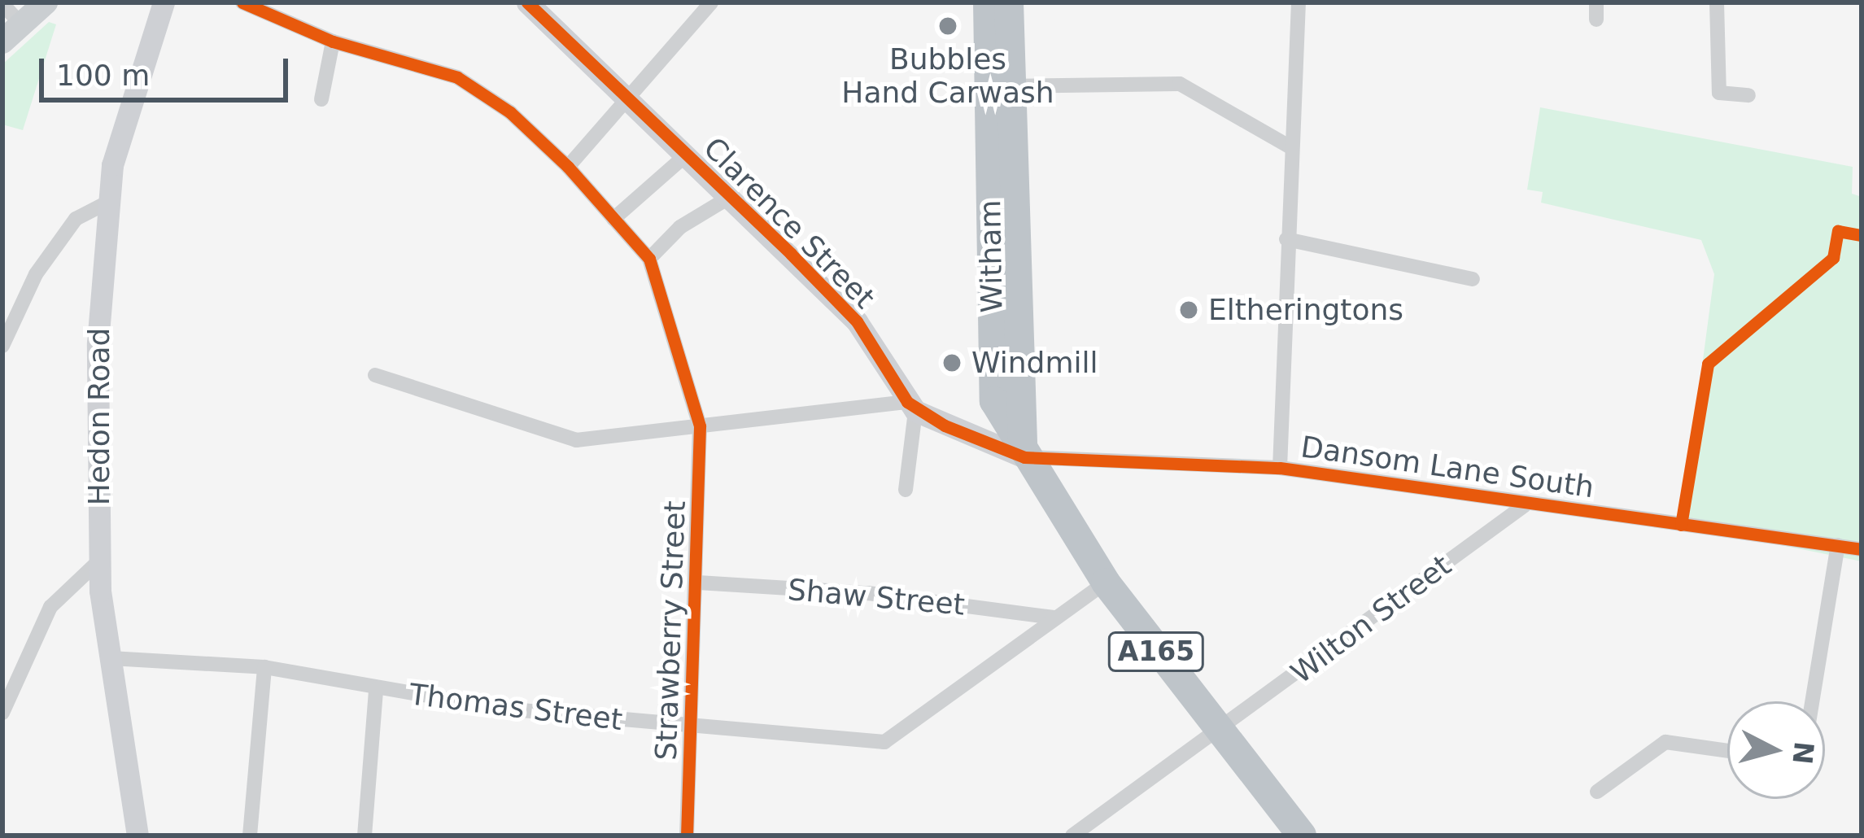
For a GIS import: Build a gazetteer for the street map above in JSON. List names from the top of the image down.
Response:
{
  "streets": {
    "highway": ["Witham", "A165"],
    "street": [
      "Clarence Street",
      "Hedon Road",
      "Dansom Lane South",
      "Shaw Street",
      "Wilton Street",
      "Strawberry Street",
      "Thomas Street"
    ]
  },
  "crossings": [
    ["Witham", "Dansom Lane South"],
    ["Witham", "A165"],
    ["Hedon Road", "Thomas Street"],
    ["Dansom Lane South", "Wilton Street"],
    ["Dansom Lane South", "A165"],
    ["Shaw Street", "Strawberry Street"],
    ["Shaw Street", "Thomas Street"],
    ["Wilton Street", "A165"],
    ["Strawberry Street", "Thomas Street"],
    ["A165", "Thomas Street"]
  ],
  "places": ["Bubbles Hand Carwash", "Eltheringtons", "Windmill"],
  "scale_bar": "100 m",
  "north": "right"
}
